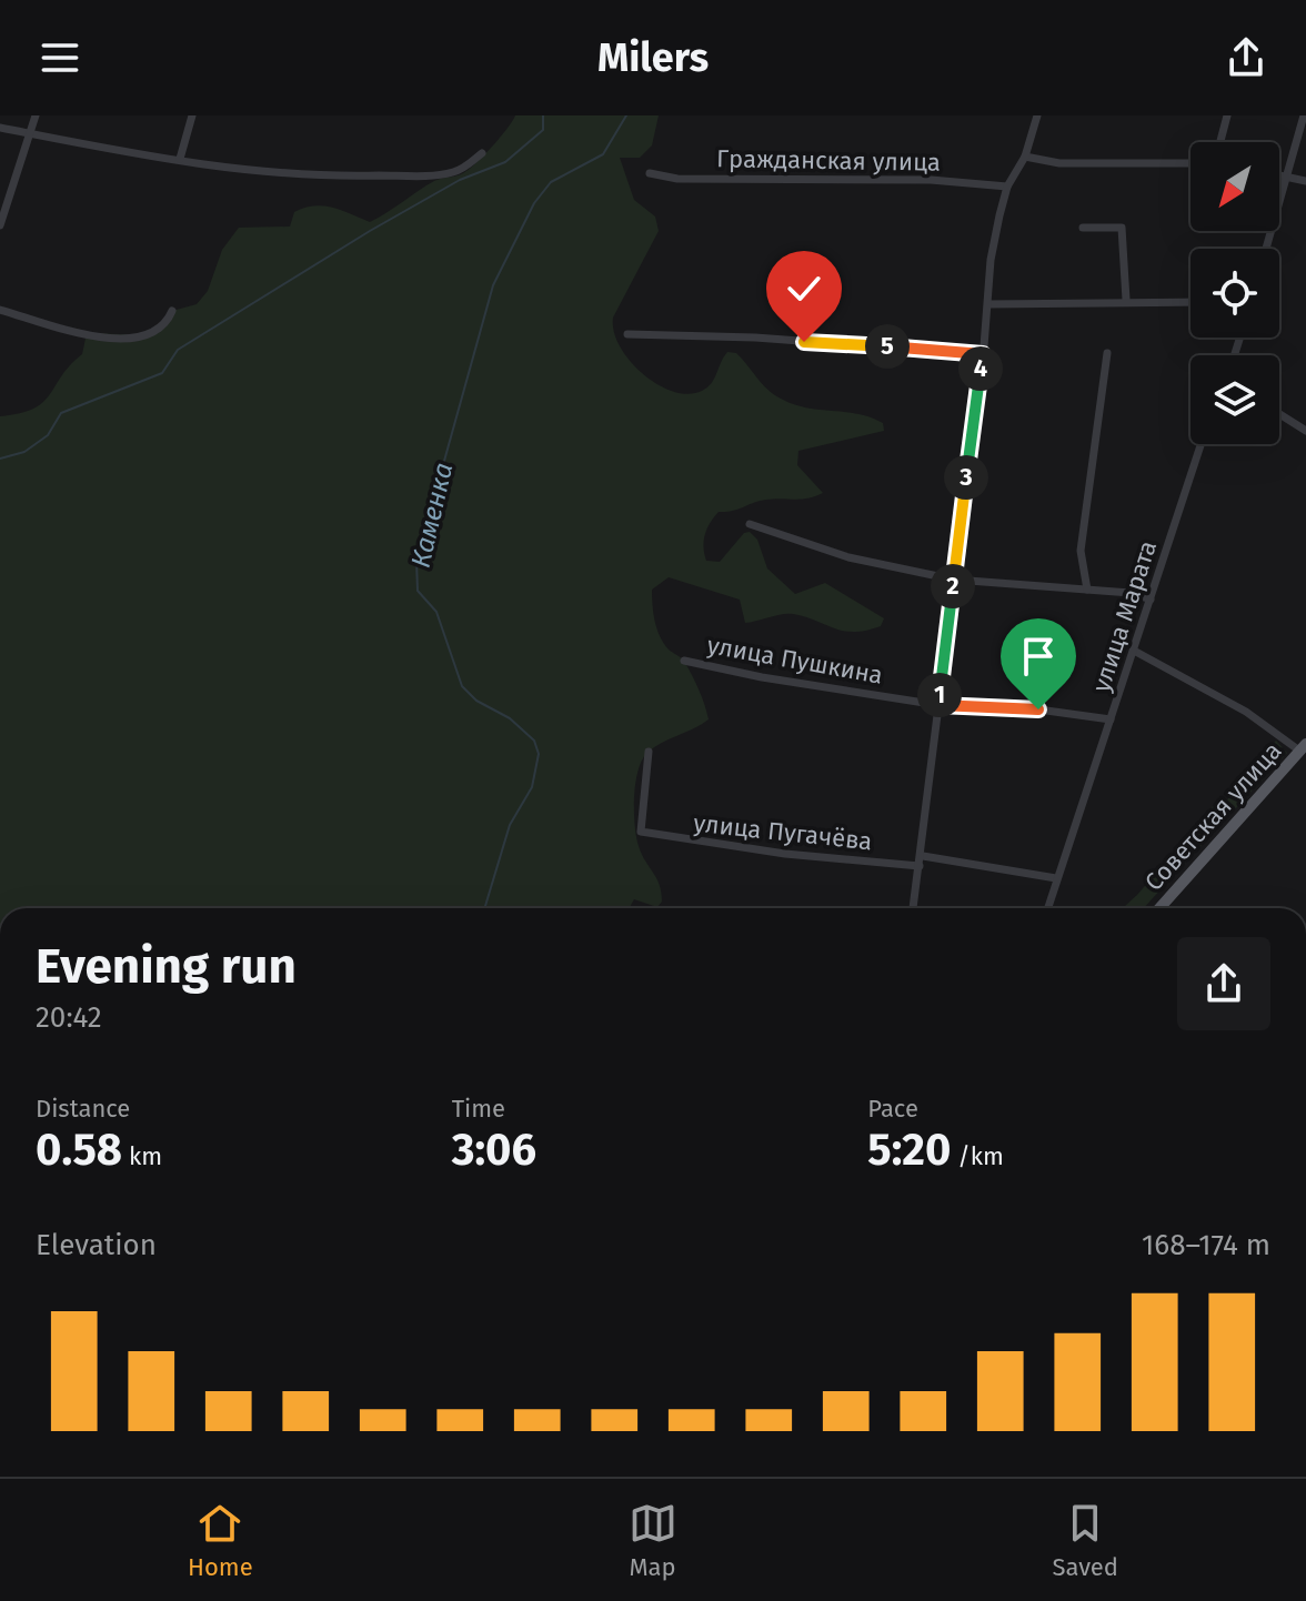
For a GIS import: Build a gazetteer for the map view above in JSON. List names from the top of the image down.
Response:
{
  "streets": {
    "main road": ["Советская улица"],
    "street": [
      "Гражданская улица",
      "улица Марата",
      "улица Пушкина",
      "улица Пугачёва"
    ]
  },
  "crossings": [
    ["улица Марата", "улица Пушкина"]
  ],
  "water": ["Каменка"],
  "north": "bottom left",
  "page": {
    "header": "Milers",
    "pins": [
      "5",
      "4",
      "3",
      "2",
      "1"
    ],
    "heading": ["Evening run", "20:42"],
    "stats": [
      ["Distance", "0.58 km"],
      ["Time", "3:06"],
      ["Pace", "5:20 /km"]
    ],
    "chart": ["Elevation", "168–174 m"],
    "tabs": ["Home", "Map", "Saved"]
  }
}
